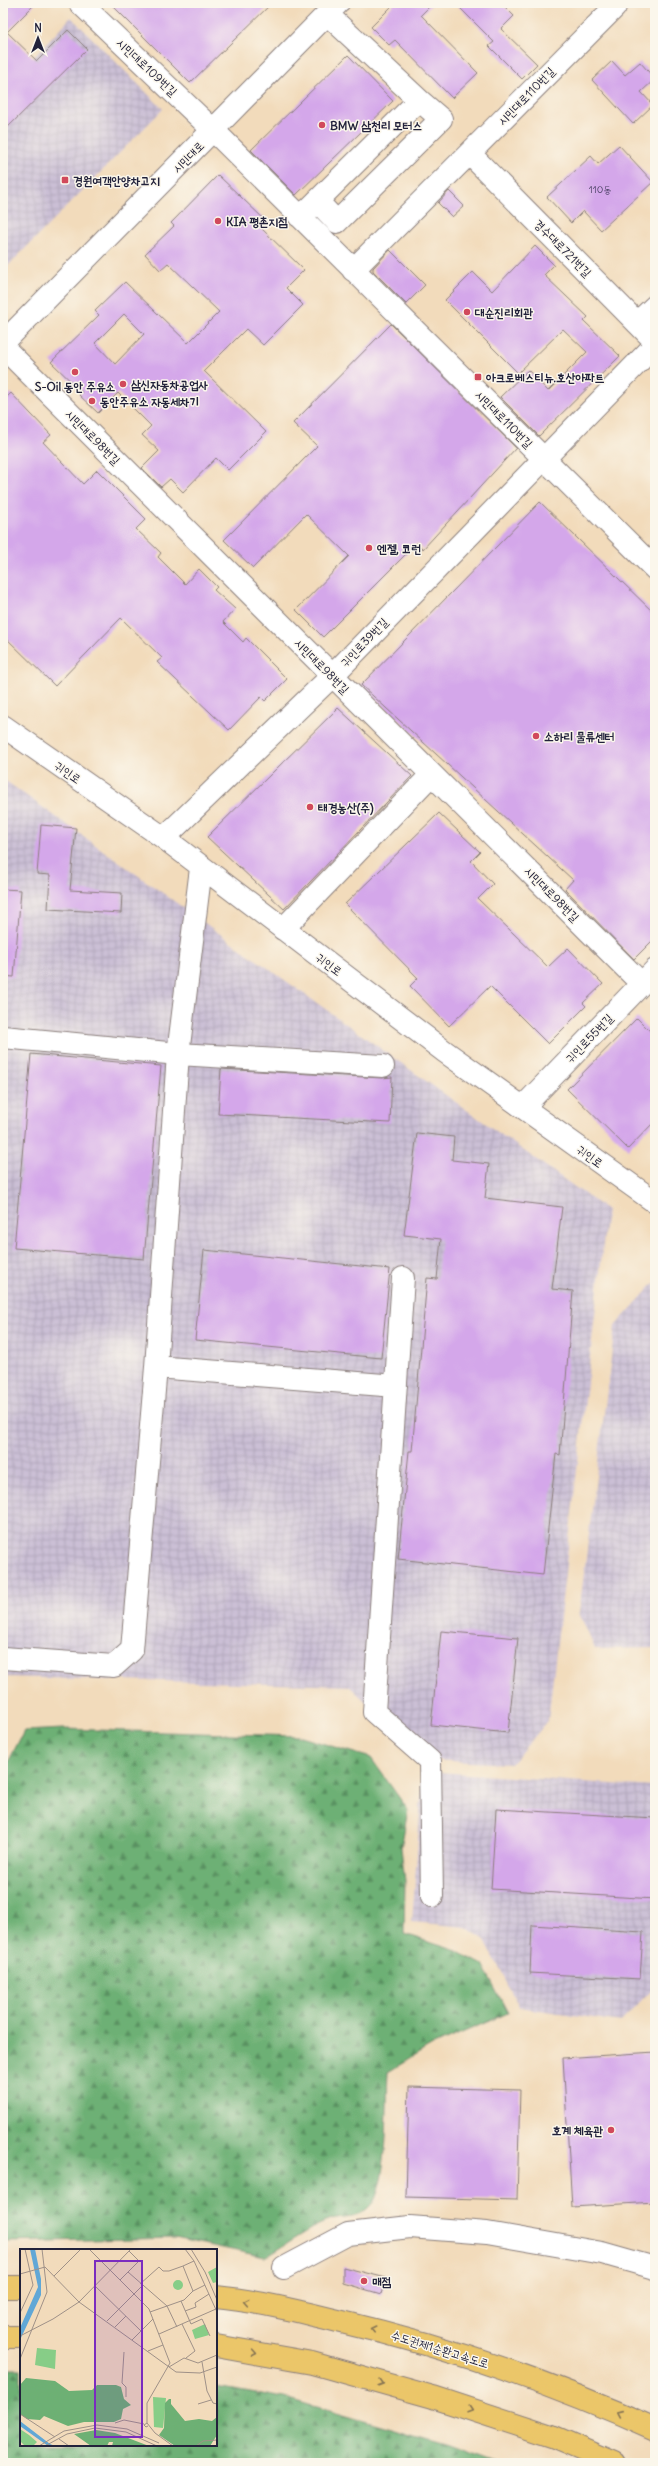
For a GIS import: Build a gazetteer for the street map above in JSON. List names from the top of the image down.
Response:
{
  "streets": {
    "highway": ["수도권제1순환고속도로"],
    "street": [
      "시민대로109번길",
      "시민대로110번길",
      "시민대로",
      "경수대로721번길",
      "시민대로98번길",
      "귀인로39번길",
      "귀인로",
      "귀인로55번길"
    ]
  },
  "crossings": [
    ["시민대로109번길", "시민대로110번길"],
    ["시민대로109번길", "시민대로"],
    ["시민대로110번길", "시민대로"],
    ["시민대로110번길", "경수대로721번길"],
    ["시민대로110번길", "귀인로39번길"],
    ["시민대로98번길", "귀인로39번길"],
    ["시민대로98번길", "귀인로55번길"],
    ["귀인로39번길", "귀인로"],
    ["귀인로", "귀인로55번길"]
  ],
  "places": {
    "other": [
      "BMW 삼천리 모터스",
      "KIA 평촌지점",
      "대순진리회관",
      "S-Oil 동안 주유소",
      "삼신자동차공업사",
      "동안주유소 자동세차기",
      "엔젤, 코런",
      "소하리 물류센터",
      "태경농산(주)",
      "호계 체육관",
      "매점"
    ],
    "transit": ["경원여객안양차고지", "아크로베스티뉴.호산아파트"]
  },
  "house_numbers": ["110동"],
  "north": "top"
}
